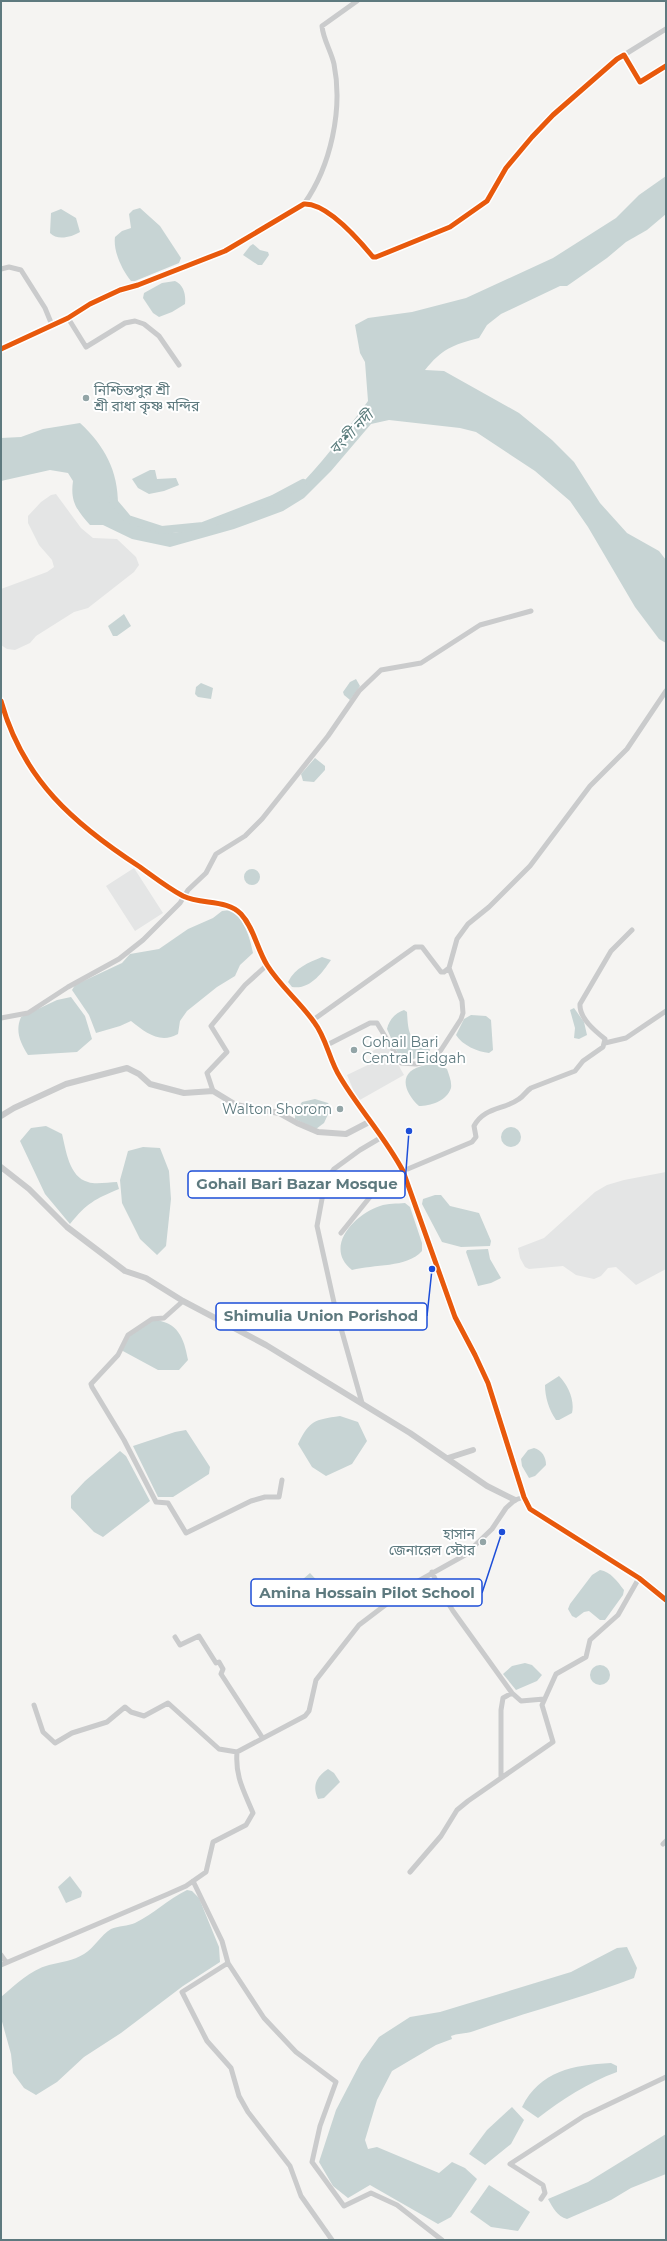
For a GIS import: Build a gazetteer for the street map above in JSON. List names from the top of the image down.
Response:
{
  "water": ["বংশী নদী"],
  "places": [
    "নিশ্চিন্তপুর শ্রী শ্রী রাধা কৃষ্ণ মন্দির",
    "Gohail Bari Central Eidgah",
    "Walton Shorom",
    "Gohail Bari Bazar Mosque",
    "Shimulia Union Porishod",
    "Amina Hossain Pilot School",
    "হাসান জেনারেল স্টোর"
  ]
}
